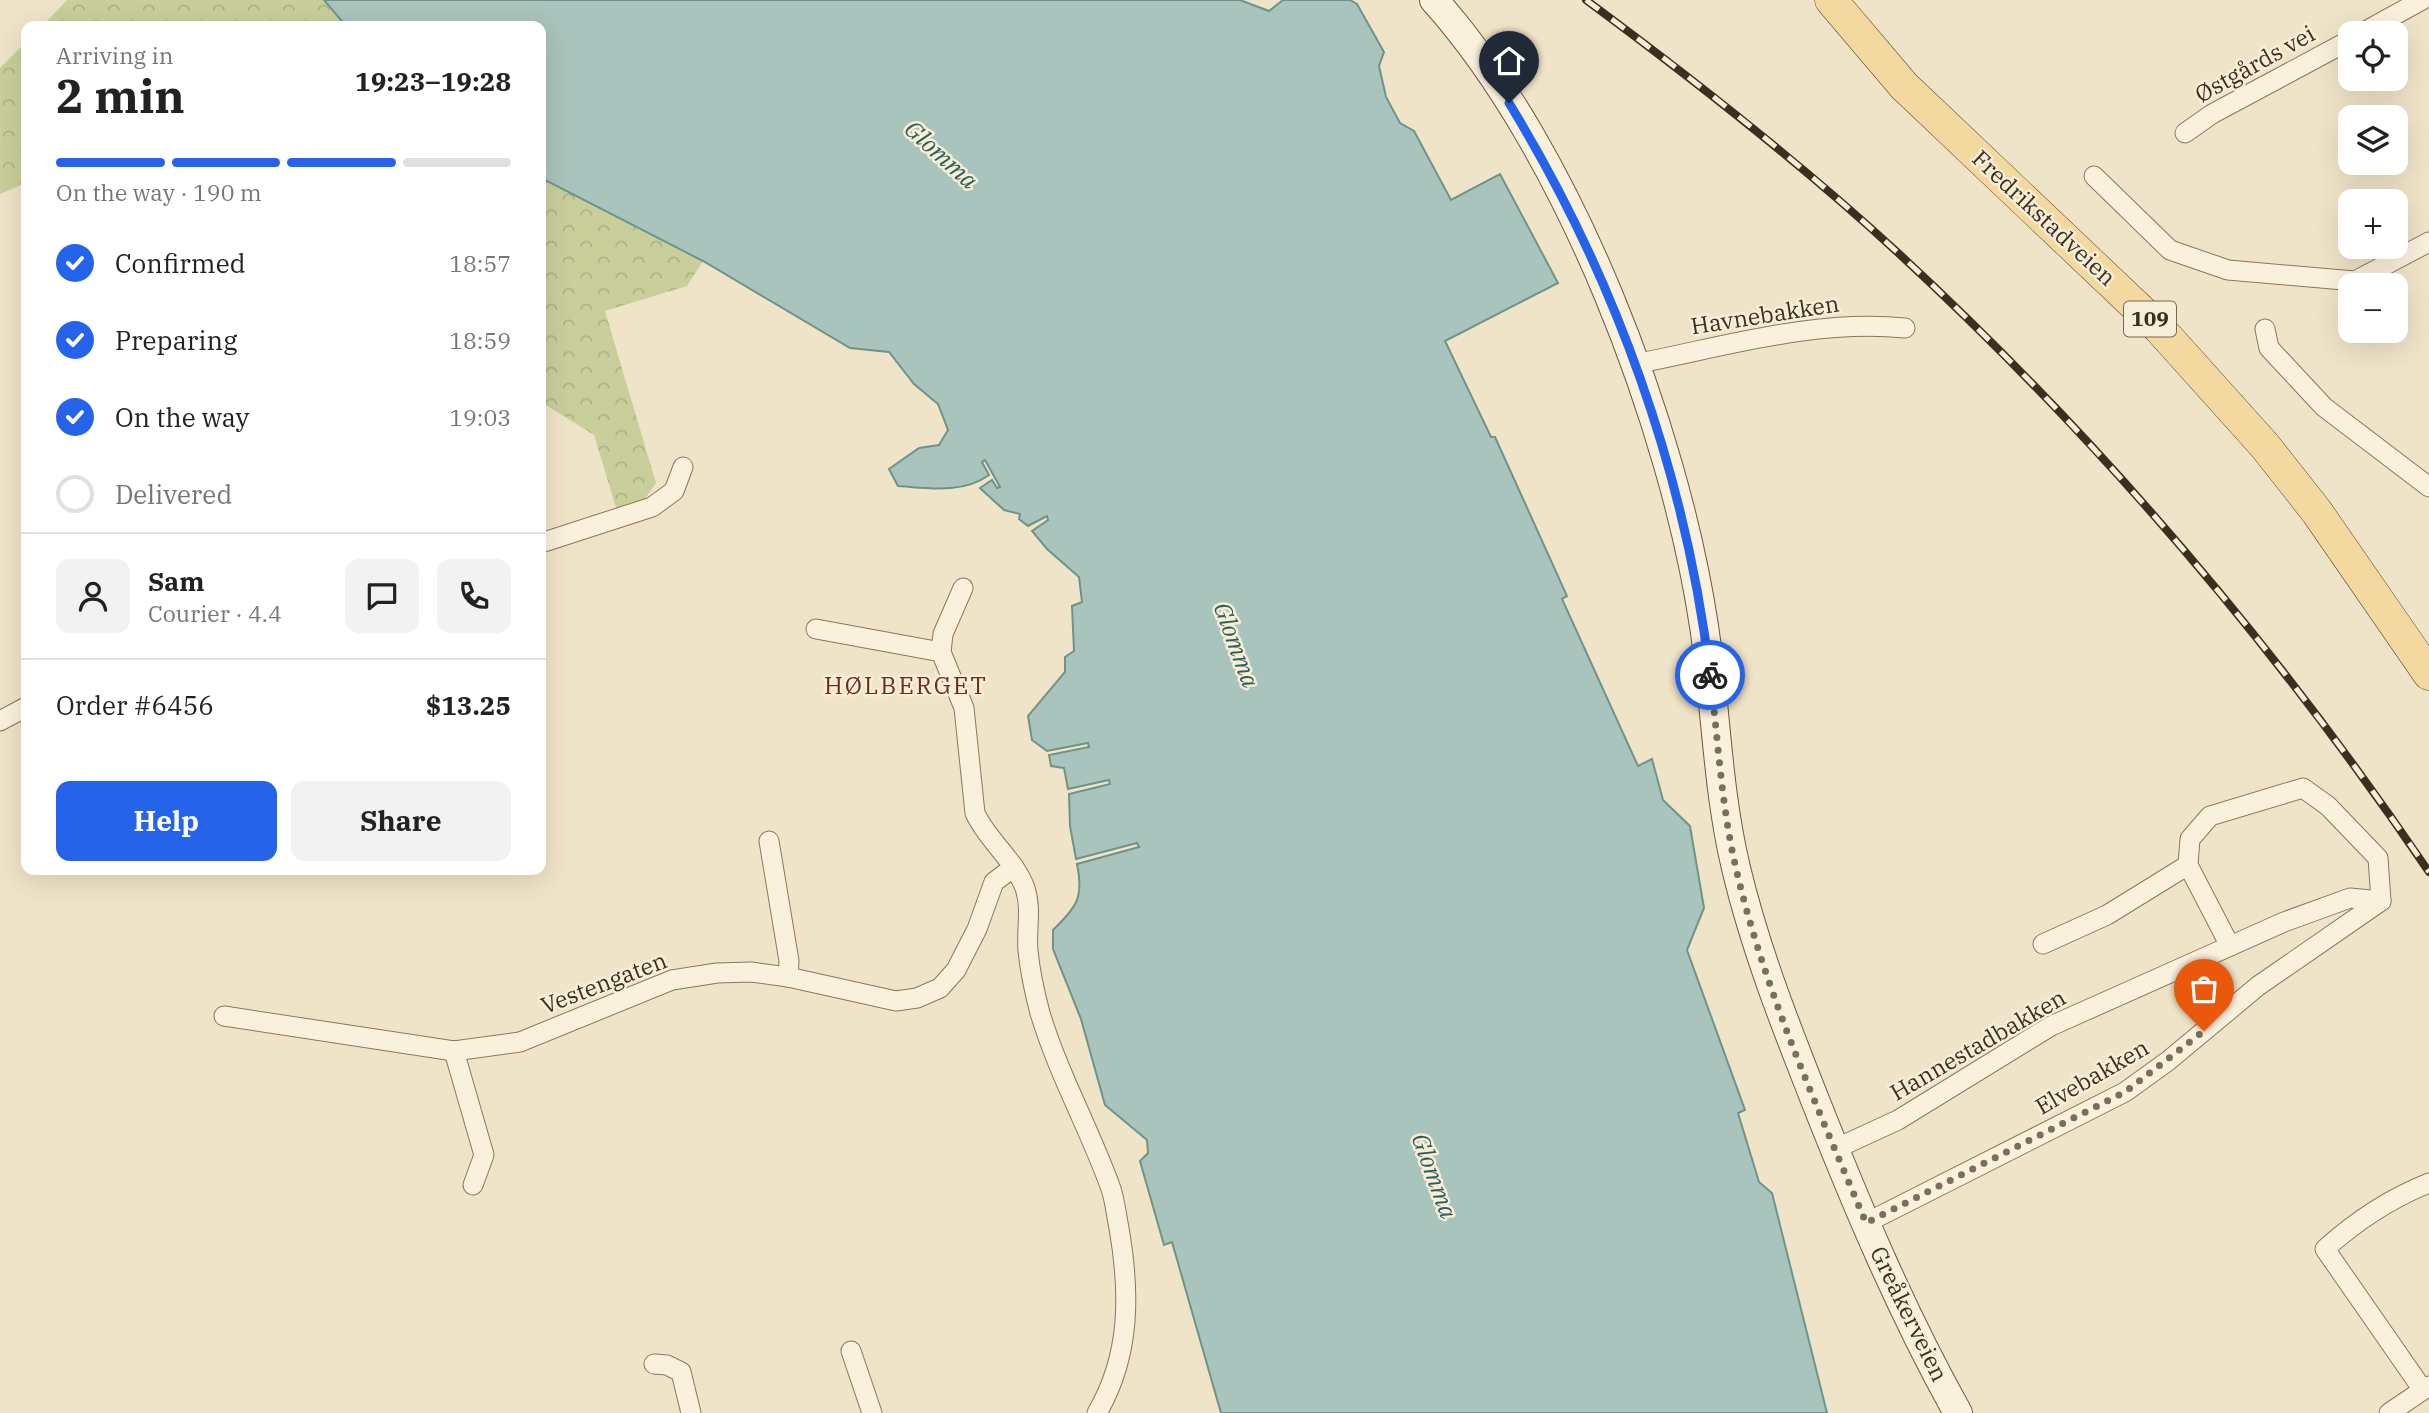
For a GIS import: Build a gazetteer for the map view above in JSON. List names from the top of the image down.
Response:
{
  "streets": {
    "main road": ["Fredrikstadveien", "109", "Greåkerveien"],
    "street": [
      "Østgårds vei",
      "Havnebakken",
      "Vestengaten",
      "Hannestadbakken",
      "Elvebakken"
    ]
  },
  "crossings": [
    ["Havnebakken", "Greåkerveien"],
    ["Hannestadbakken", "Elvebakken"],
    ["Hannestadbakken", "Greåkerveien"],
    ["Elvebakken", "Greåkerveien"]
  ],
  "districts": ["HØLBERGET"],
  "water": ["Glomma"],
  "page": {
    "map_buttons": ["+", "−"],
    "heading": ["2 min", "Arriving in", "19:23–19:28"],
    "panel": [
      "Sam",
      "Courier · 4.4",
      "Order #6456",
      "$13.25"
    ],
    "bar": "On the way · 190 m",
    "list": [
      ["Confirmed", "18:57"],
      ["Preparing", "18:59"],
      ["On the way", "19:03"],
      "Delivered"
    ],
    "buttons": ["Help", "Share"]
  }
}
